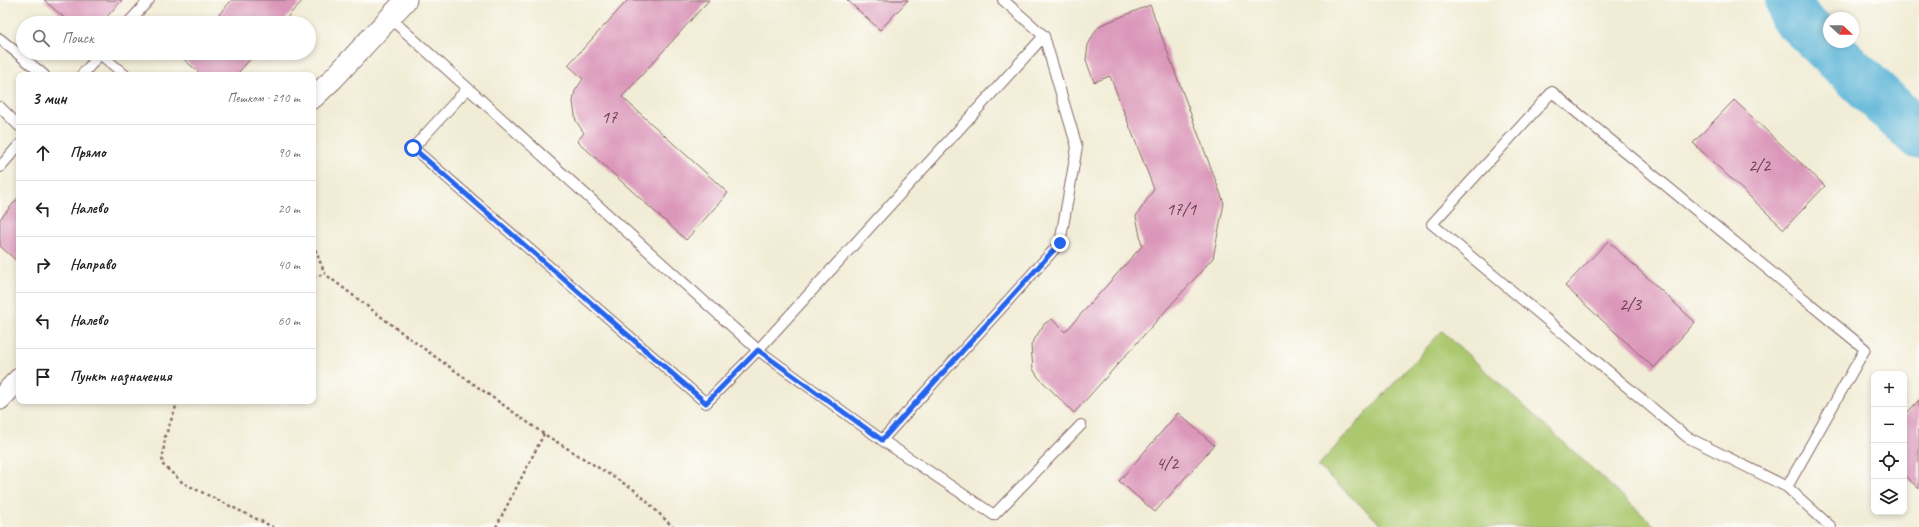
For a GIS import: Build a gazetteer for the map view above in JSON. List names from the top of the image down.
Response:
{
  "house_numbers": [
    "17",
    "2/2",
    "17/1",
    "2/3",
    "4/2"
  ],
  "north": "right",
  "page": {
    "search": "Поиск",
    "heading": ["3 мин", "Пешком · 210 m"],
    "list": [
      ["Прямо", "90 m"],
      ["Налево", "20 m"],
      ["Направо", "40 m"],
      ["Налево", "60 m"],
      "Пункт назначения"
    ],
    "map_buttons": ["+", "−"]
  }
}
